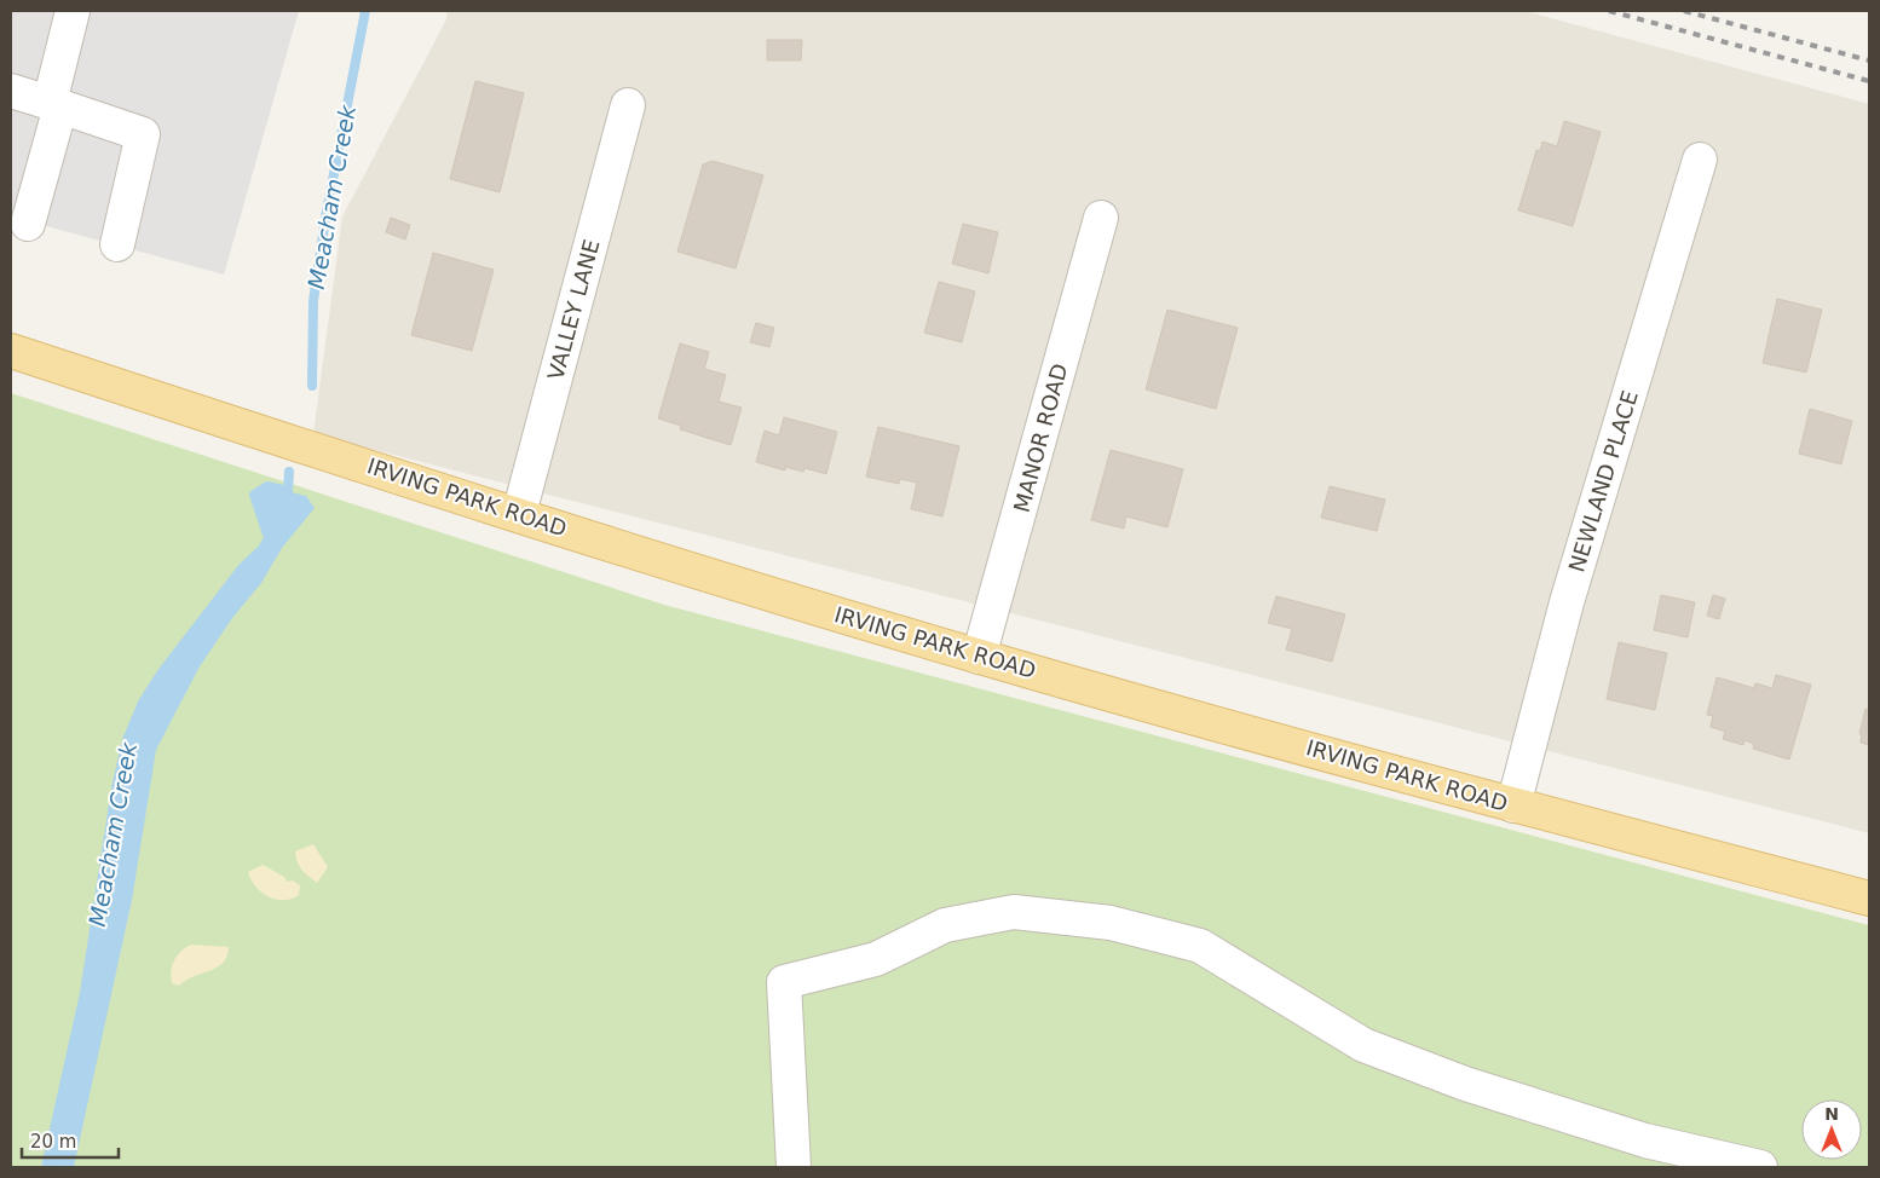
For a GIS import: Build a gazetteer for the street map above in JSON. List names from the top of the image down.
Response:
{
  "streets": {
    "main road": ["IRVING PARK ROAD"],
    "street": ["VALLEY LANE", "MANOR ROAD", "NEWLAND PLACE"]
  },
  "crossings": [
    ["VALLEY LANE", "IRVING PARK ROAD"],
    ["MANOR ROAD", "IRVING PARK ROAD"],
    ["NEWLAND PLACE", "IRVING PARK ROAD"]
  ],
  "water": ["Meacham Creek"],
  "scale_bar": "20 m",
  "north": "top"
}
